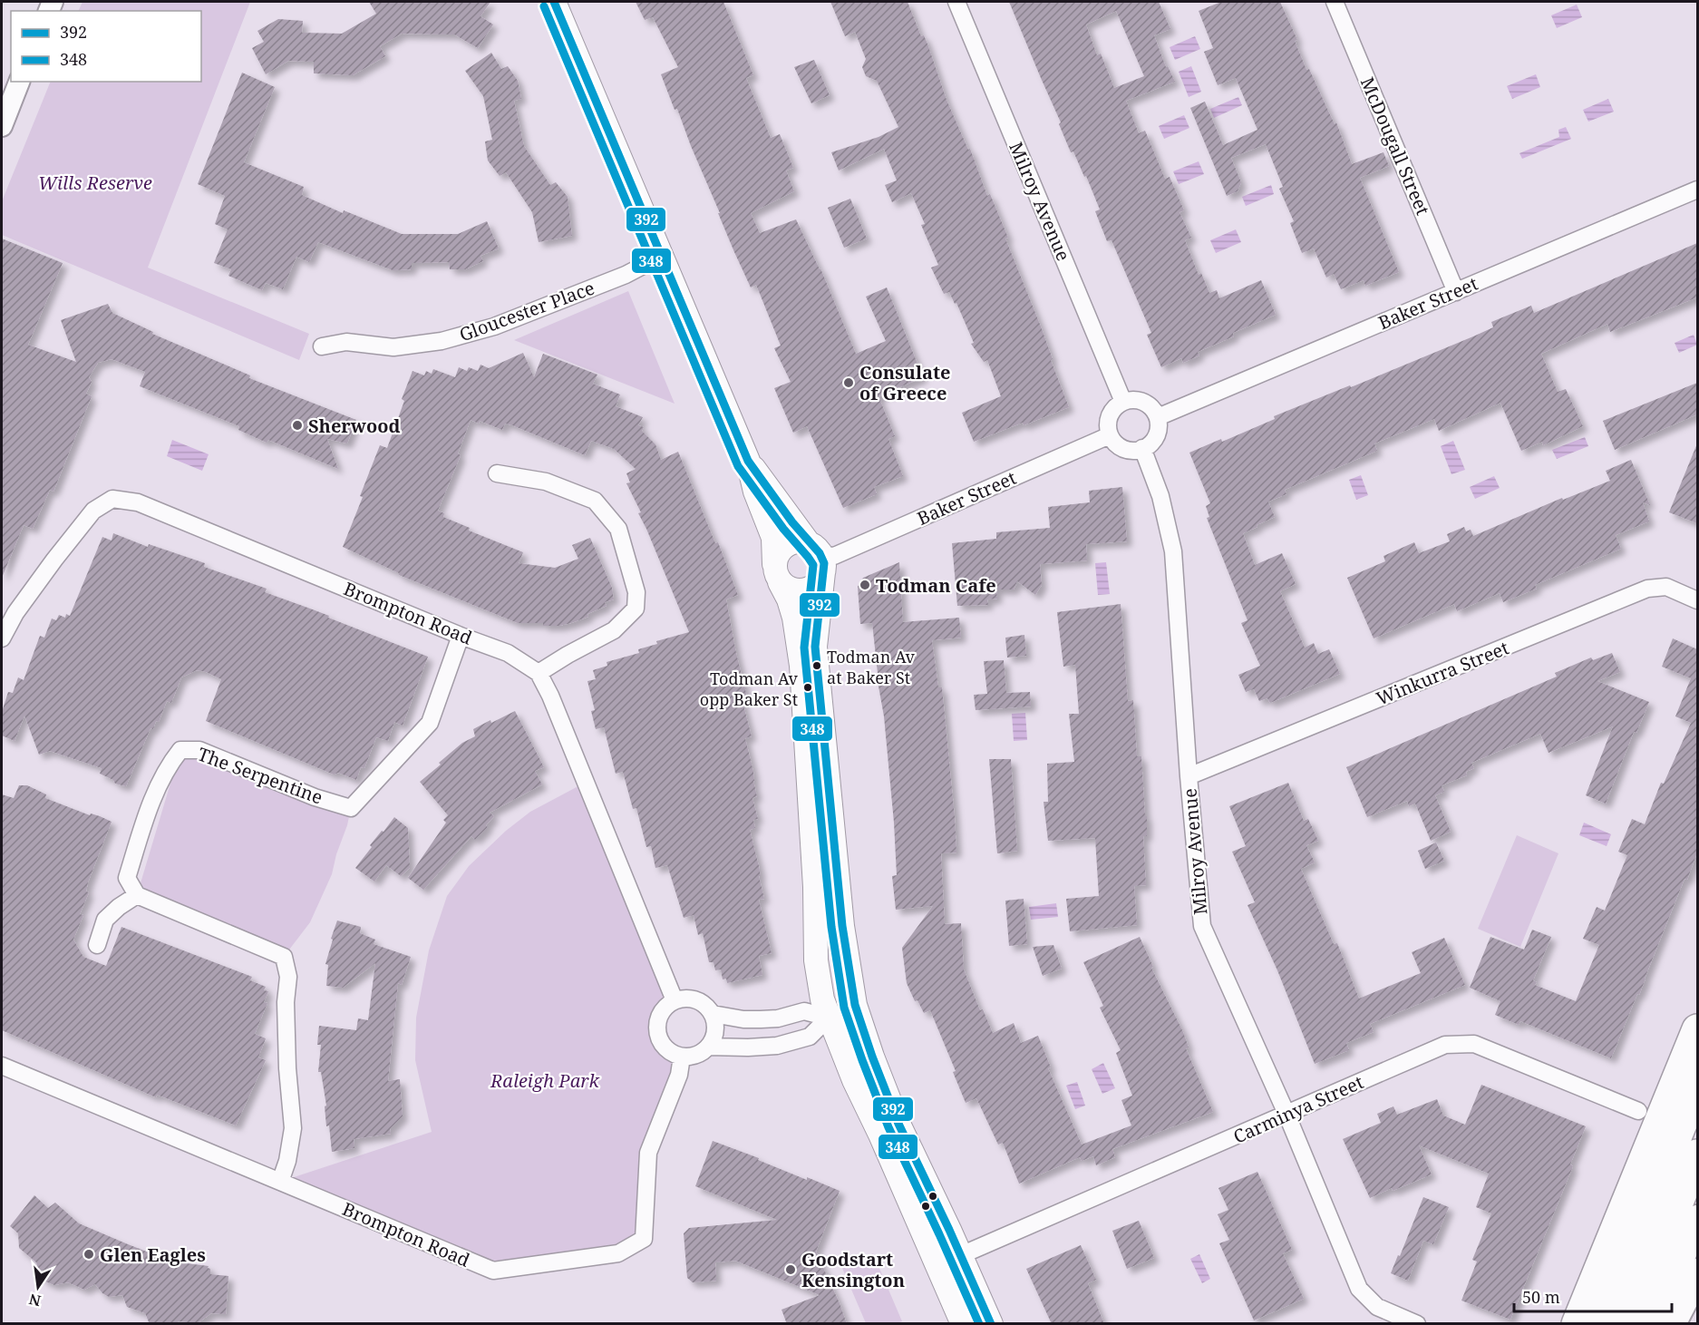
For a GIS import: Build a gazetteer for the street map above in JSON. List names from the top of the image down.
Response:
{
  "streets": {
    "street": [
      "McDougall Street",
      "Milroy Avenue",
      "Baker Street",
      "Gloucester Place",
      "Brompton Road",
      "Winkurra Street",
      "The Serpentine",
      "Carminya Street"
    ]
  },
  "crossings": [
    ["McDougall Street", "Baker Street"],
    ["Milroy Avenue", "Baker Street"],
    ["Milroy Avenue", "Winkurra Street"],
    ["Milroy Avenue", "Carminya Street"],
    ["Brompton Road", "The Serpentine"]
  ],
  "parks": ["Wills Reserve", "Raleigh Park"],
  "places": [
    "Consulate of Greece",
    "Sherwood",
    "Todman Cafe",
    "Todman Av at Baker St",
    "Todman Av opp Baker St",
    "Glen Eagles",
    "Goodstart Kensington"
  ],
  "lines": ["transit line 392", "transit line 348"],
  "legend": ["392", "348"],
  "scale_bar": "50 m",
  "north": "bottom"
}
